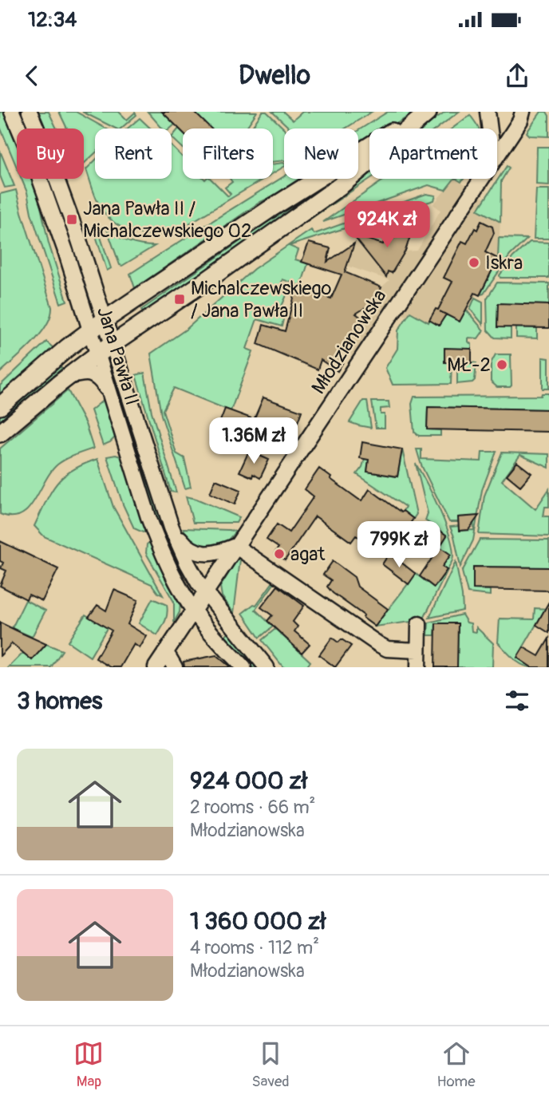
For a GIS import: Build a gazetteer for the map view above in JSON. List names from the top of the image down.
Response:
{
  "streets": {
    "street": ["Młodzianowska", "Jana Pawła II"]
  },
  "crossings": [
    ["Młodzianowska", "Jana Pawła II"]
  ],
  "places": {
    "transit": ["Jana Pawła II / Michalczewskiego 02", "Michalczewskiego / Jana Pawła II"],
    "other": ["Iskra", "MŁ-2", "agat"]
  },
  "page": {
    "status": "12:34",
    "header": "Dwello",
    "chip": [
      "Buy",
      "Rent",
      "Filters",
      "New",
      "Apartment"
    ],
    "price": ["924K zł", "1.36M zł", "799K zł"],
    "heading": "3 homes",
    "list": [
      {
        "name": "924 000 zł",
        "note": "2 rooms · 66 m² · Młodzianowska"
      },
      {
        "name": "1 360 000 zł",
        "note": "4 rooms · 112 m² · Młodzianowska"
      }
    ],
    "tabs": ["Map", "Saved", "Home"]
  }
}
